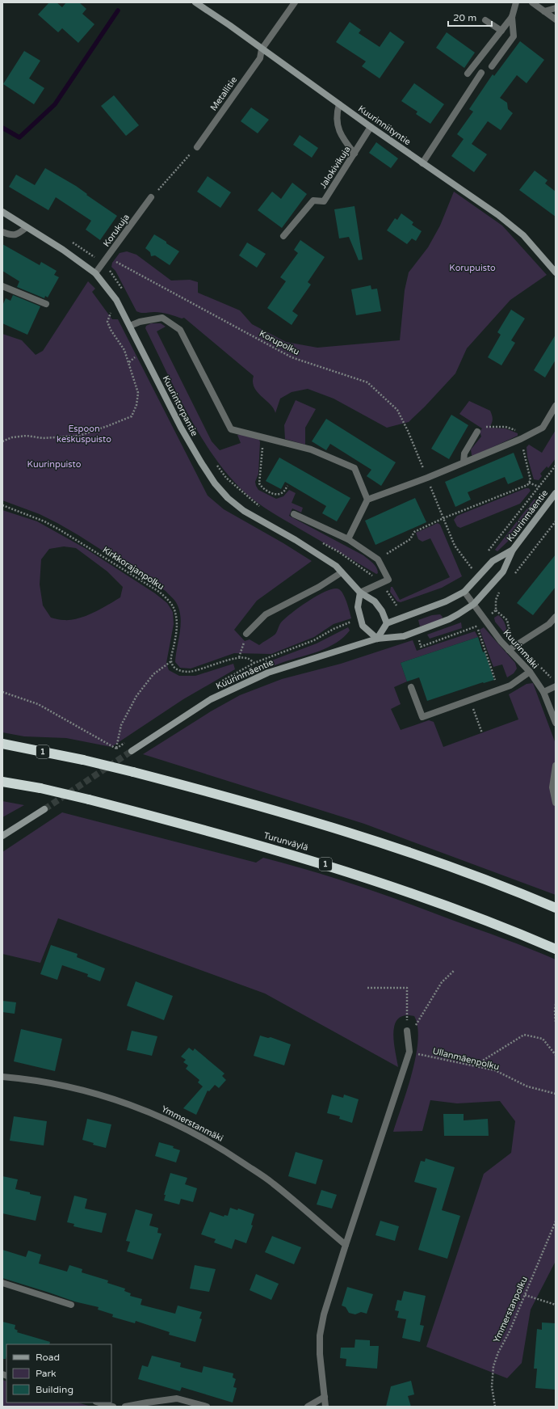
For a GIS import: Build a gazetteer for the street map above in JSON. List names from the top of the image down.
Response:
{
  "streets": {
    "highway": ["1", "Turunväylä"],
    "street": [
      "Metallitie",
      "Kuurinniityntie",
      "Jalokivikuja",
      "Korukuja",
      "Kuurintorpantie",
      "Kuurinmäentie",
      "Kuurinmäki",
      "Ymmerstanmäki"
    ],
    "path": [
      "Korupolku",
      "Kirkkorajanpolku",
      "Ullanmäenpolku",
      "Ymmerstanpolku"
    ]
  },
  "crossings": [
    ["Metallitie", "Kuurinniityntie"],
    ["Kuurinniityntie", "Jalokivikuja"],
    ["Korukuja", "Korupolku"],
    ["Korukuja", "Kuurintorpantie"],
    ["Kuurintorpantie", "Kuurinmäentie"],
    ["Kuurinmäentie", "Kuurinmäki"]
  ],
  "parks": ["Korupuisto", "Espoon keskuspuisto", "Kuurinpuisto"],
  "legend": ["Road", "Park", "Building"],
  "scale_bar": "20 m"
}
